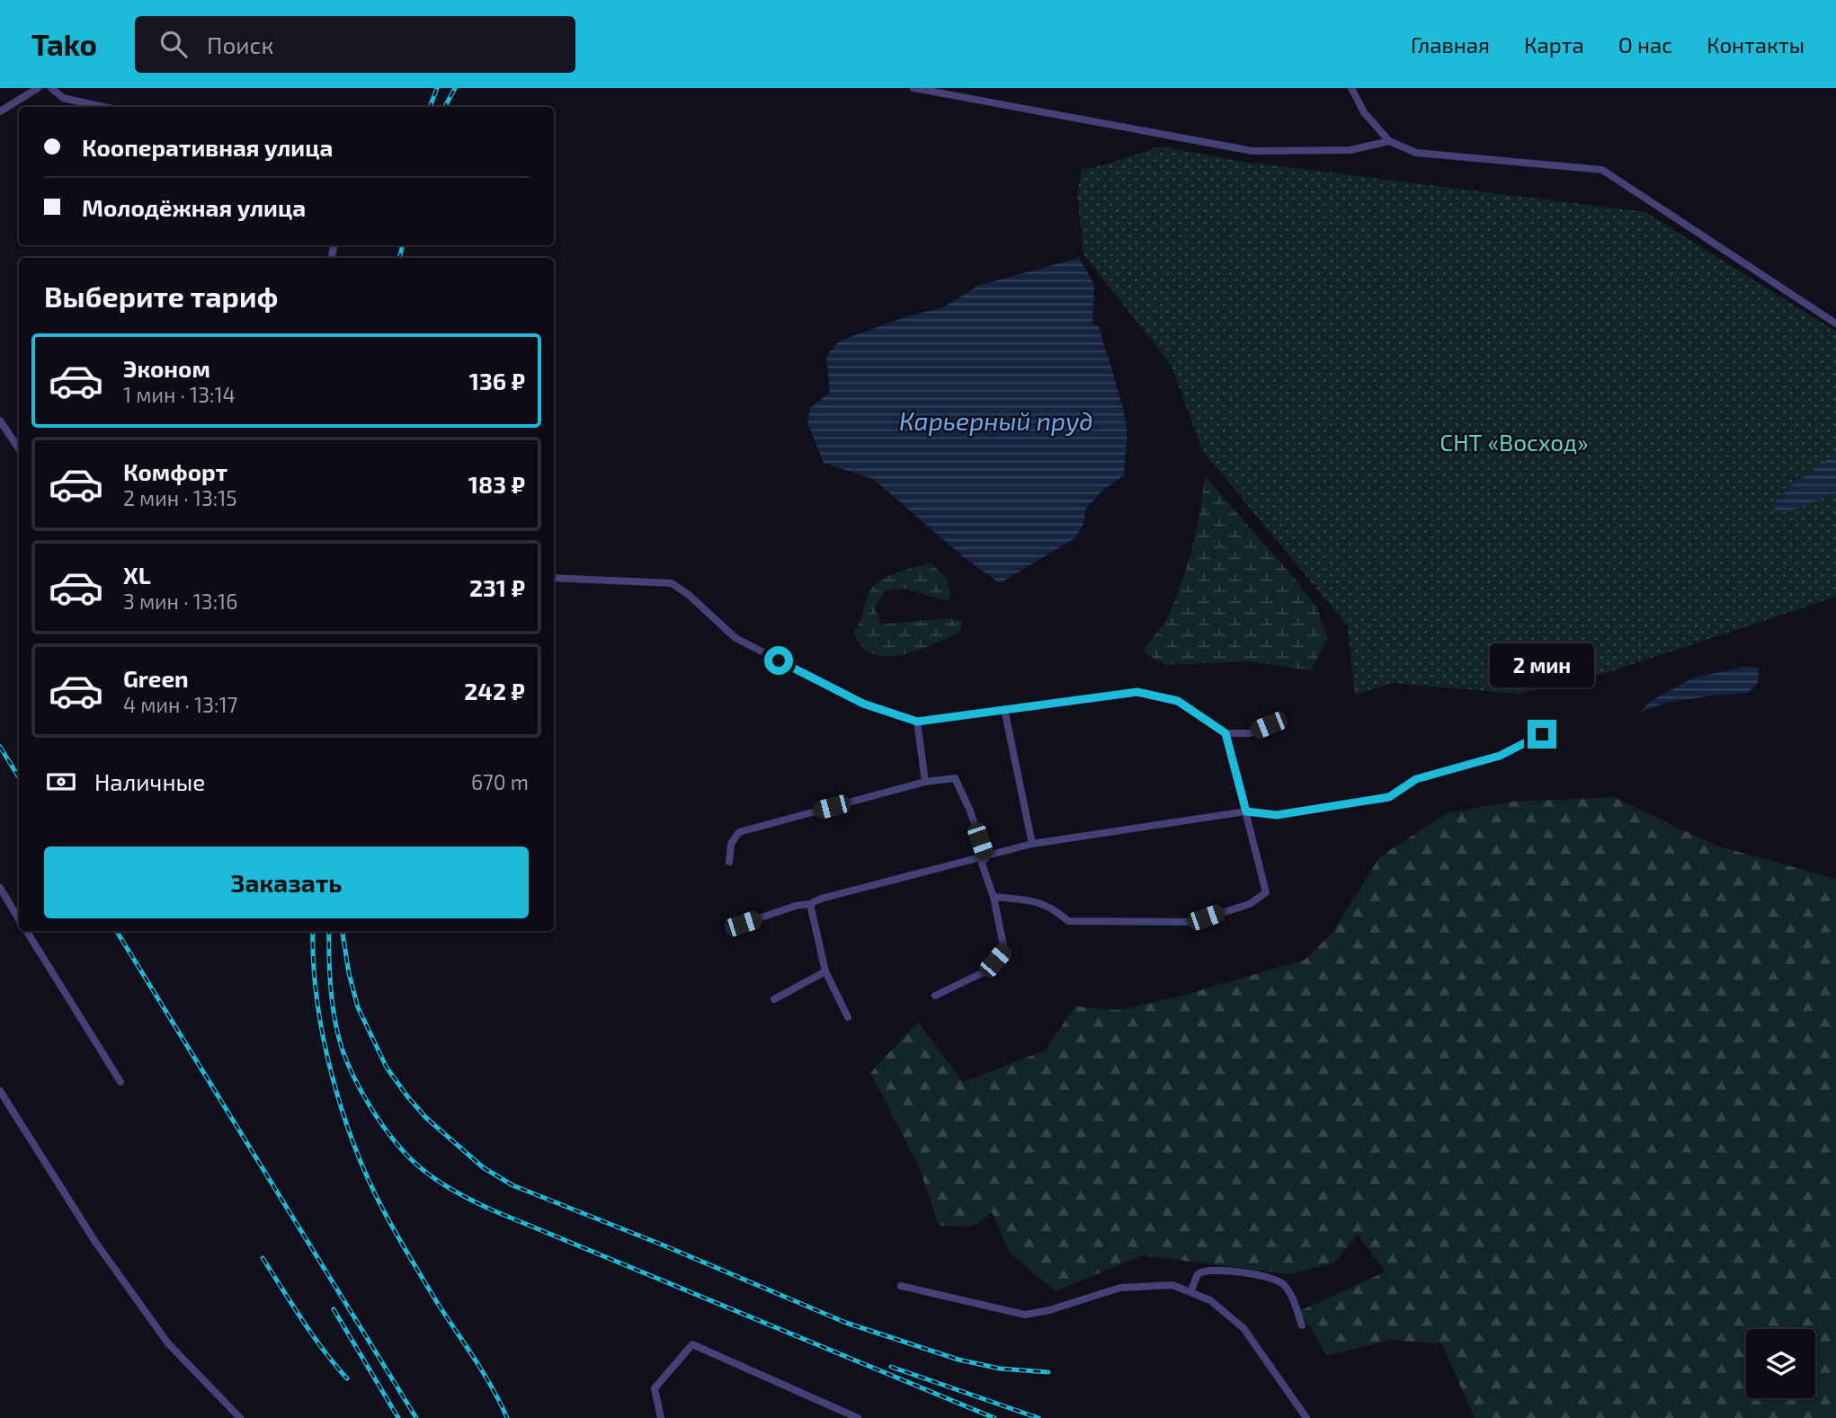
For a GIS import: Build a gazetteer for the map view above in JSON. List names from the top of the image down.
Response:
{
  "water": ["Карьерный пруд"],
  "parks": ["СНТ «Восход»"],
  "page": {
    "header": "Tako",
    "search": "Поиск",
    "nav": [
      "Главная",
      "Карта",
      "О нас",
      "Контакты"
    ],
    "banner": ["Кооперативная улица", "Молодёжная улица"],
    "heading": "Выберите тариф",
    "list": [
      {
        "name": "Эконом",
        "note": "1 мин · 13:14",
        "value": "136 ₽"
      },
      {
        "name": "Комфорт",
        "note": "2 мин · 13:15",
        "value": "183 ₽"
      },
      {
        "name": "XL",
        "note": "3 мин · 13:16",
        "value": "231 ₽"
      },
      {
        "name": "Green",
        "note": "4 мин · 13:17",
        "value": "242 ₽"
      }
    ],
    "bubble": "2 мин",
    "pay": ["Наличные", "670 m"],
    "buttons": "Заказать"
  }
}
